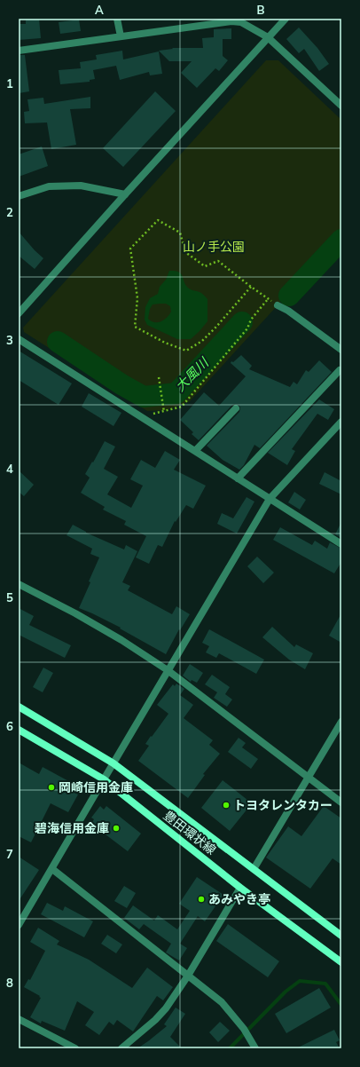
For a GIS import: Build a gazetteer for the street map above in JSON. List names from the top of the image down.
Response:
{
  "streets": {
    "main road": ["豊田環状線"]
  },
  "water": ["大風川"],
  "parks": ["山ノ手公園"],
  "places": [
    "岡崎信用金庫",
    "トヨタレンタカー",
    "碧海信用金庫",
    "あみやき亭"
  ],
  "grid": {
    "columns": ["A", "B"],
    "rows": [
      "1",
      "2",
      "3",
      "4",
      "5",
      "6",
      "7",
      "8"
    ]
  }
}
